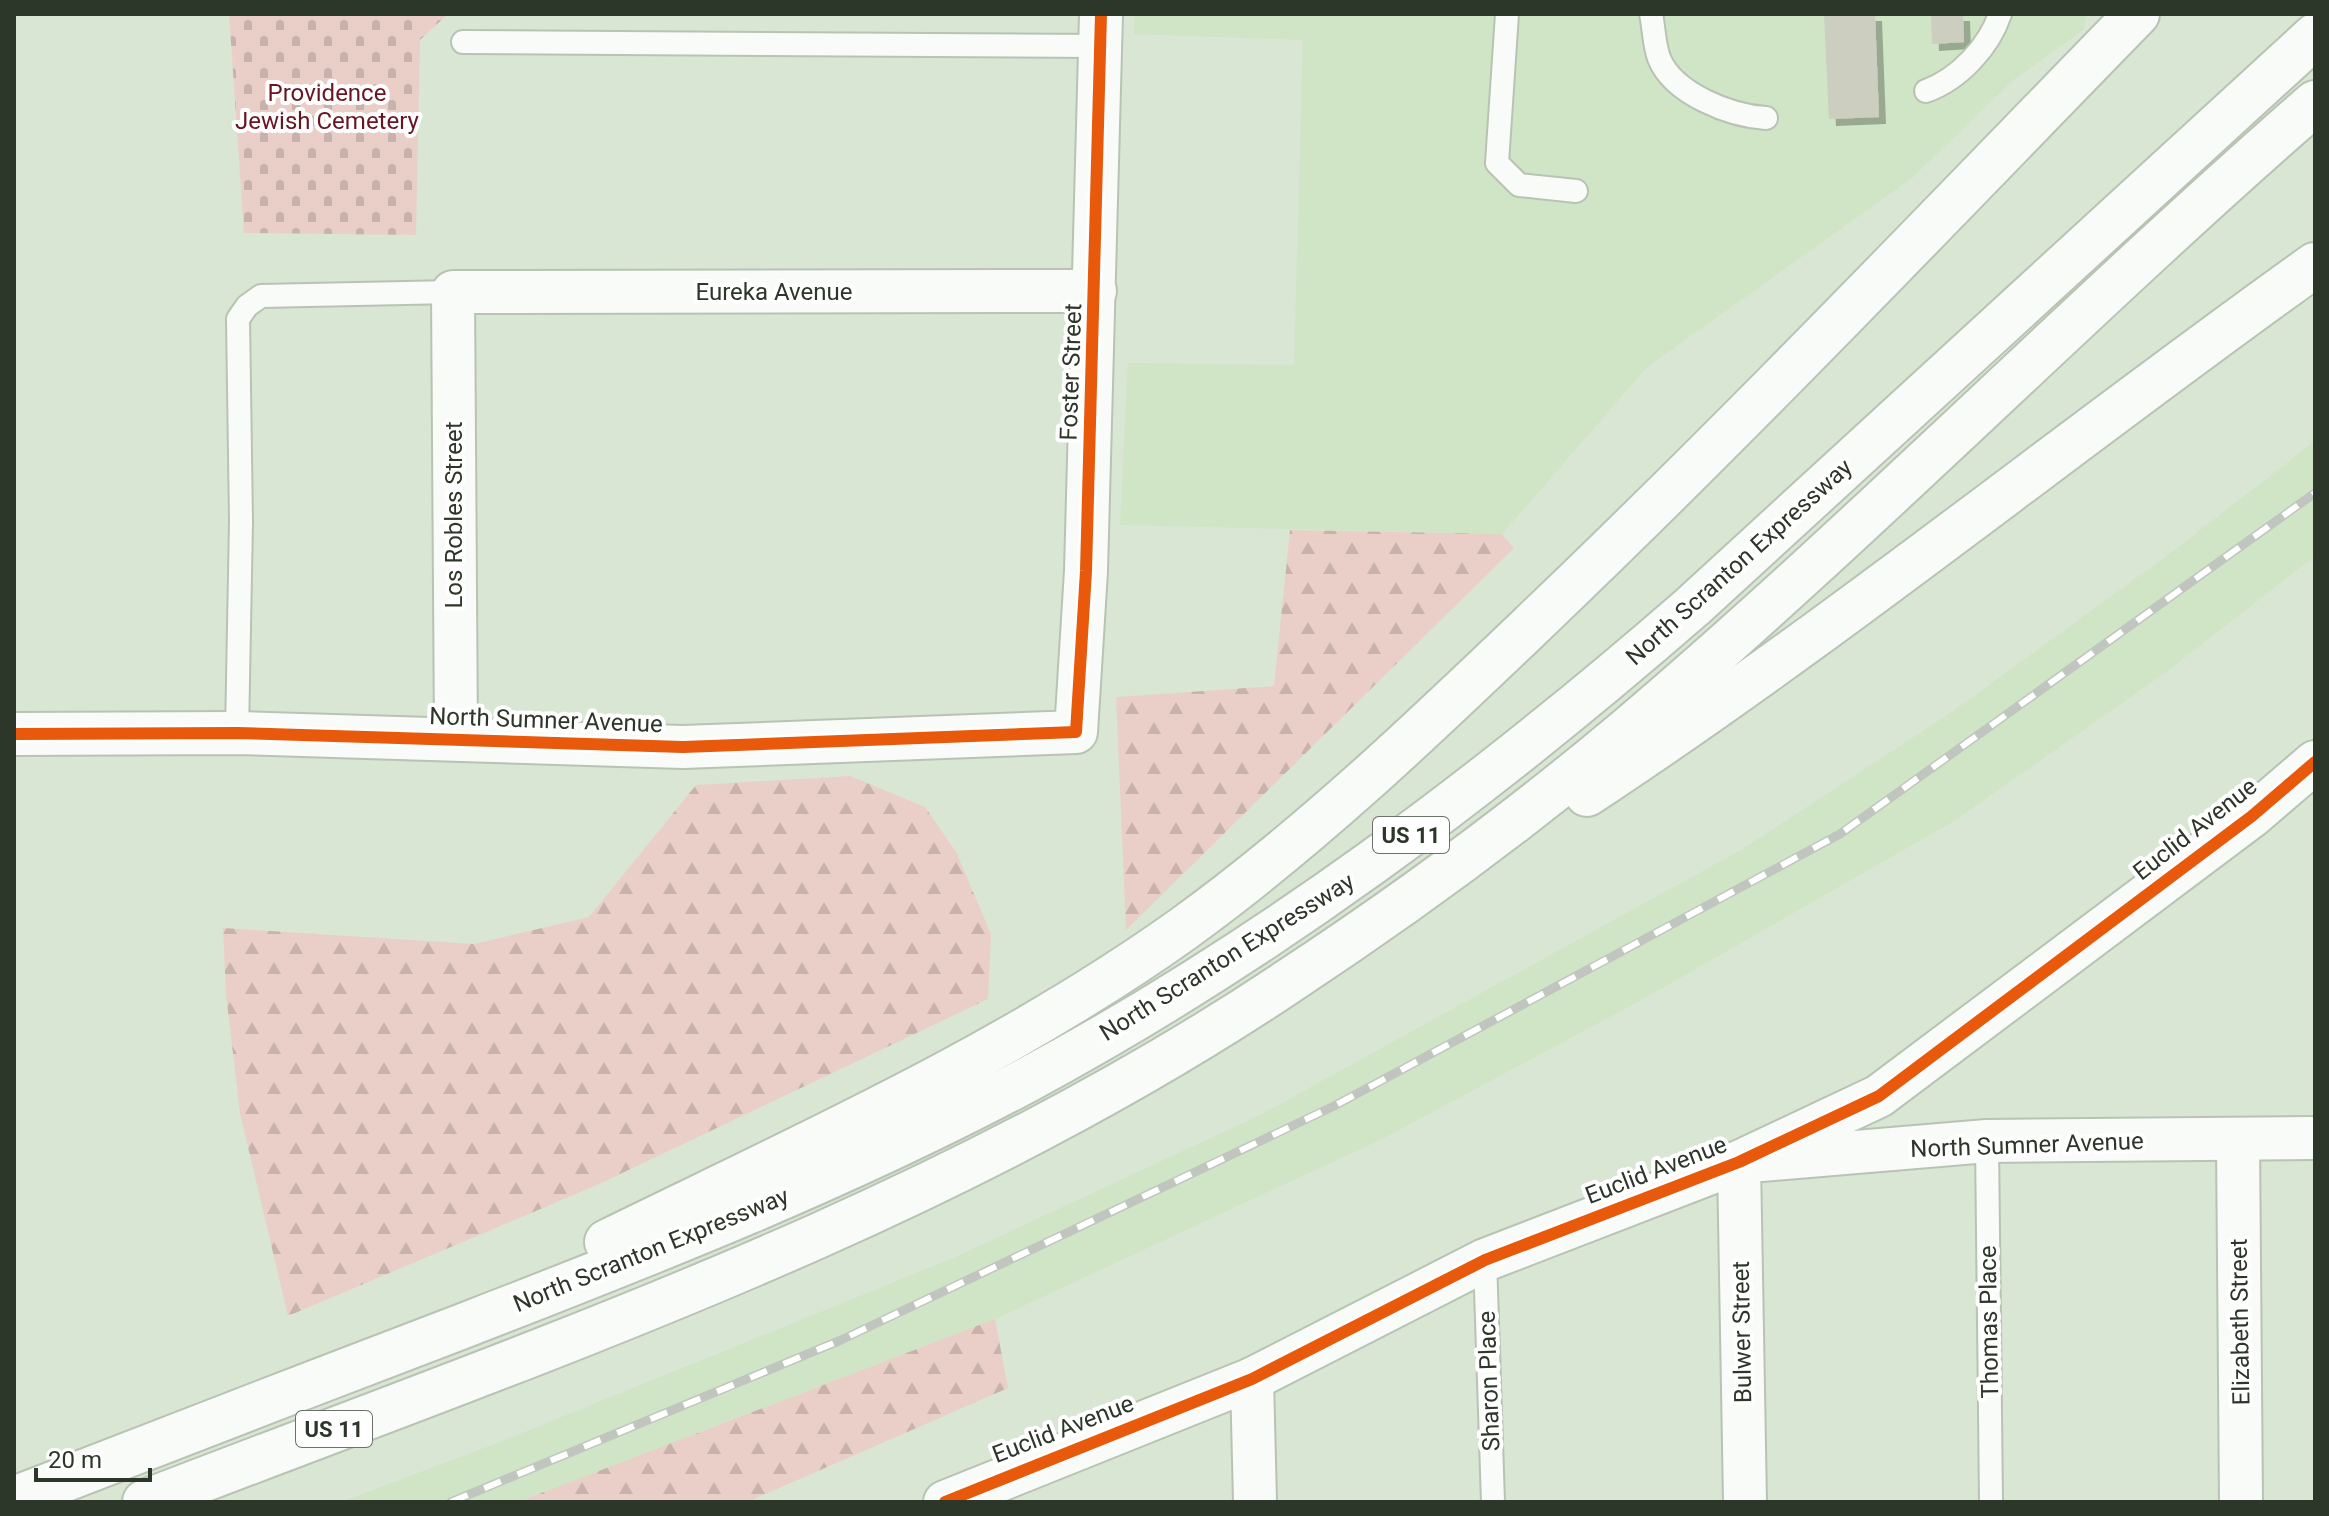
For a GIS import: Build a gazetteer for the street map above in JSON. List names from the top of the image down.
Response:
{
  "streets": {
    "highway": ["North Scranton Expressway", "US 11"],
    "street": [
      "Eureka Avenue",
      "Foster Street",
      "Los Robles Street",
      "North Sumner Avenue",
      "Euclid Avenue",
      "Elizabeth Street",
      "Bulwer Street"
    ],
    "lane": ["Thomas Place", "Sharon Place"]
  },
  "crossings": [
    ["Eureka Avenue", "Foster Street"],
    ["Eureka Avenue", "Los Robles Street"],
    ["Foster Street", "North Sumner Avenue"],
    ["Los Robles Street", "North Sumner Avenue"],
    ["North Sumner Avenue", "Euclid Avenue"],
    ["North Sumner Avenue", "Thomas Place"],
    ["North Sumner Avenue", "Elizabeth Street"],
    ["North Sumner Avenue", "Bulwer Street"],
    ["Euclid Avenue", "Bulwer Street"],
    ["Euclid Avenue", "Sharon Place"]
  ],
  "parks": ["Providence Jewish Cemetery"],
  "scale_bar": "20 m"
}
